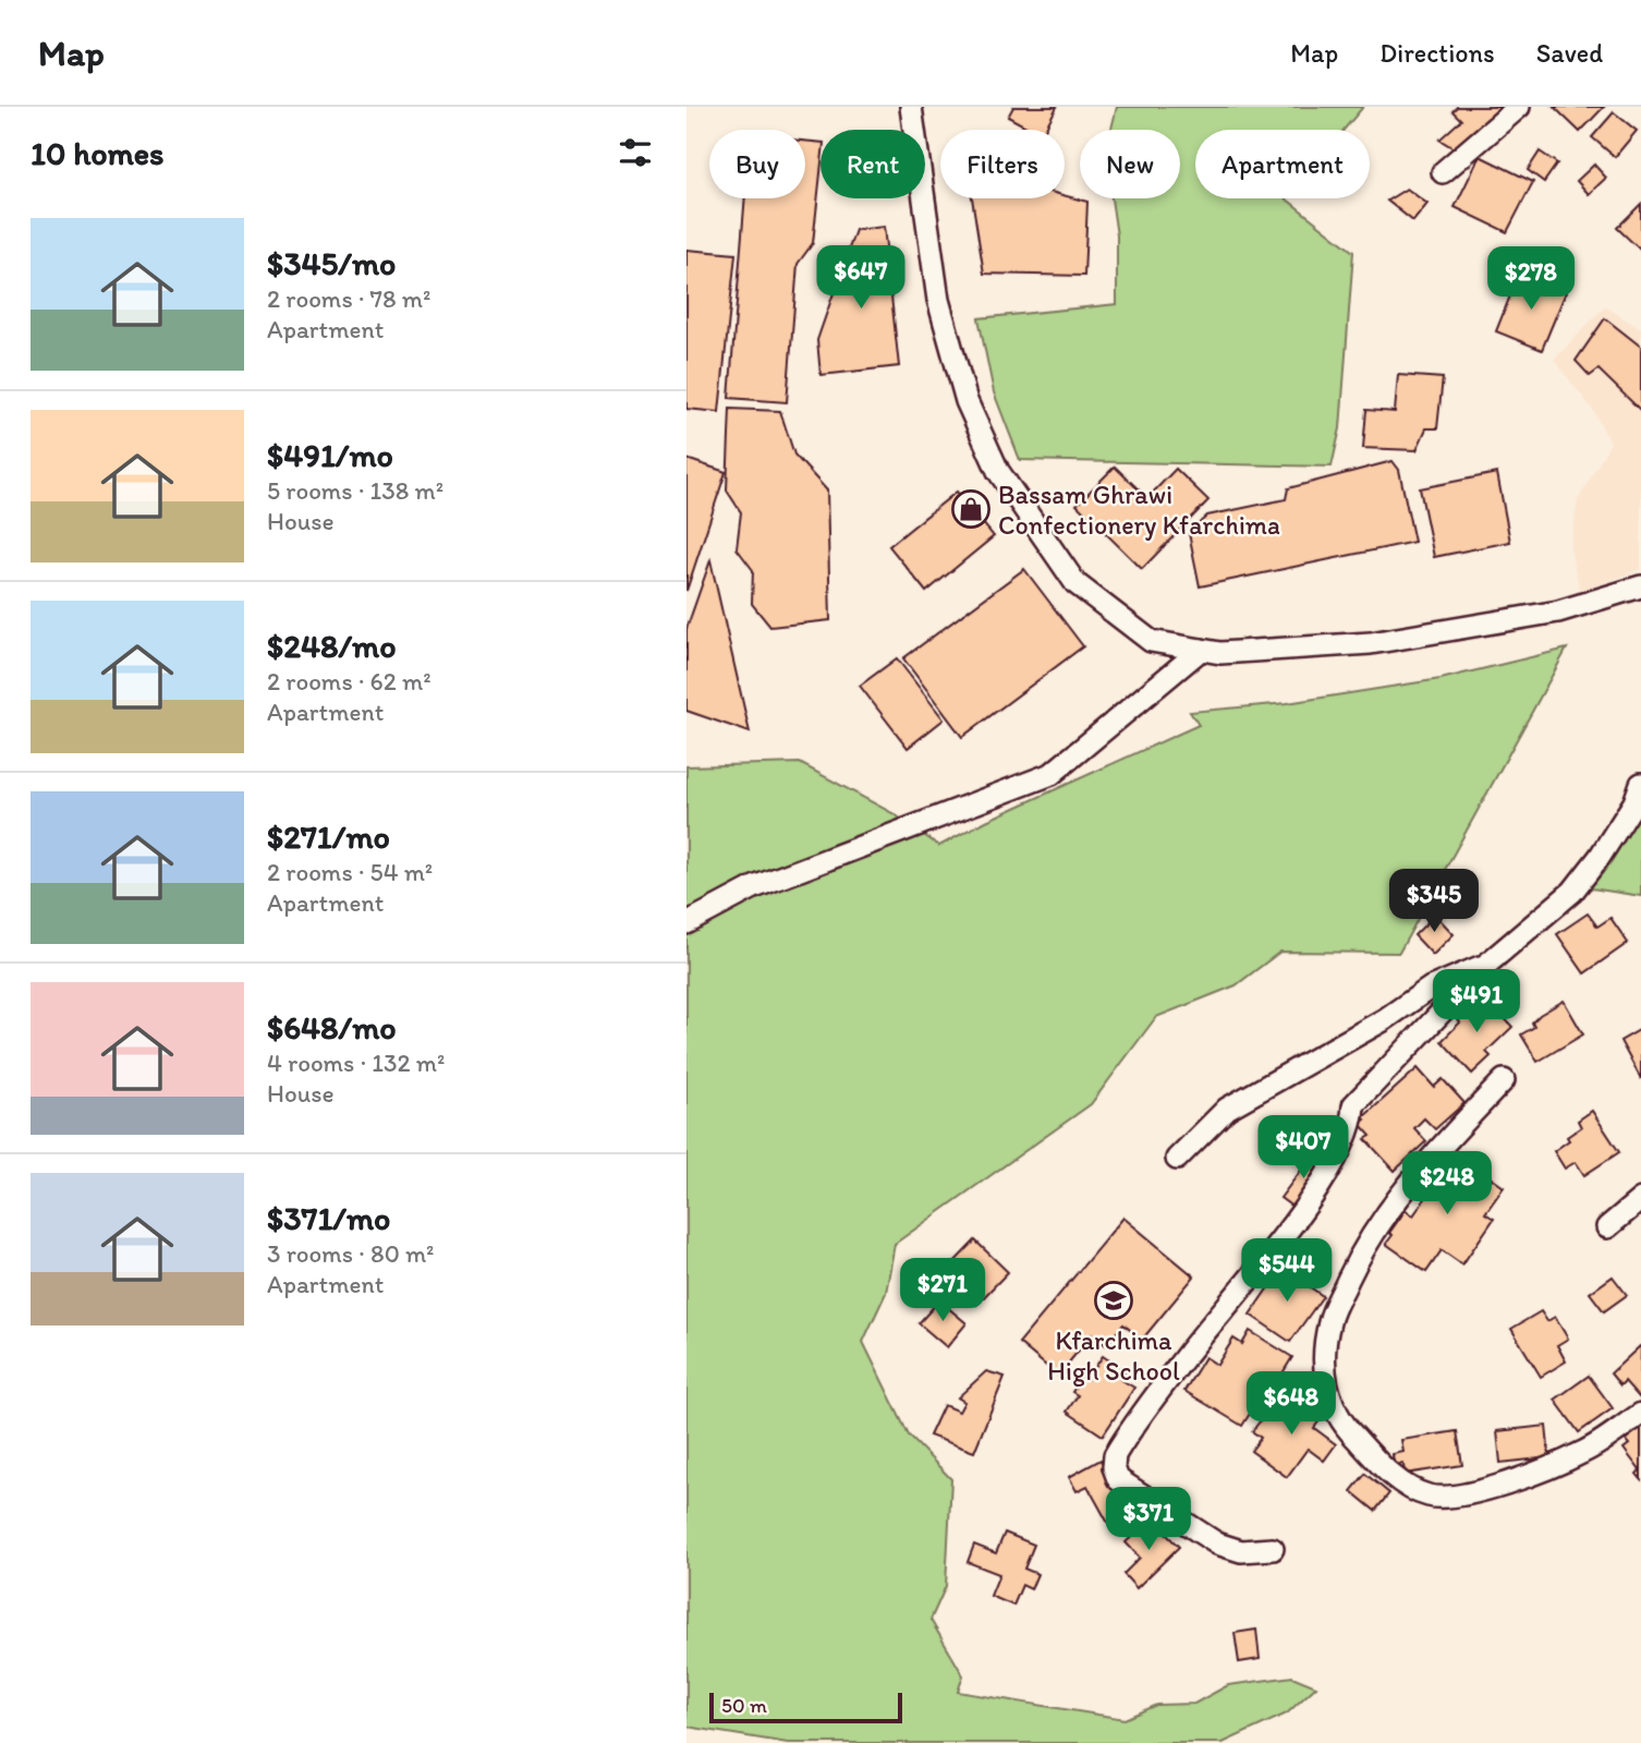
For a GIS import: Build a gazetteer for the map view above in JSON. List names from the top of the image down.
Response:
{
  "places": {
    "shop": ["Bassam Ghrawi Confectionery Kfarchima"],
    "school or university": ["Kfarchima High School"]
  },
  "scale_bar": "50 m",
  "page": {
    "header": "Map",
    "nav": ["Map", "Directions", "Saved"],
    "heading": "10 homes",
    "chip": [
      "Buy",
      "Rent",
      "Filters",
      "New",
      "Apartment"
    ],
    "list": [
      {
        "name": "$345/mo",
        "note": "2 rooms · 78 m² · Apartment"
      },
      {
        "name": "$491/mo",
        "note": "5 rooms · 138 m² · House"
      },
      {
        "name": "$248/mo",
        "note": "2 rooms · 62 m² · Apartment"
      },
      {
        "name": "$271/mo",
        "note": "2 rooms · 54 m² · Apartment"
      },
      {
        "name": "$648/mo",
        "note": "4 rooms · 132 m² · House"
      },
      {
        "name": "$371/mo",
        "note": "3 rooms · 80 m² · Apartment"
      }
    ],
    "price": [
      "$647",
      "$278",
      "$345",
      "$491",
      "$407",
      "$248",
      "$544",
      "$271",
      "$648",
      "$371"
    ],
    "scale": "50 m"
  }
}
